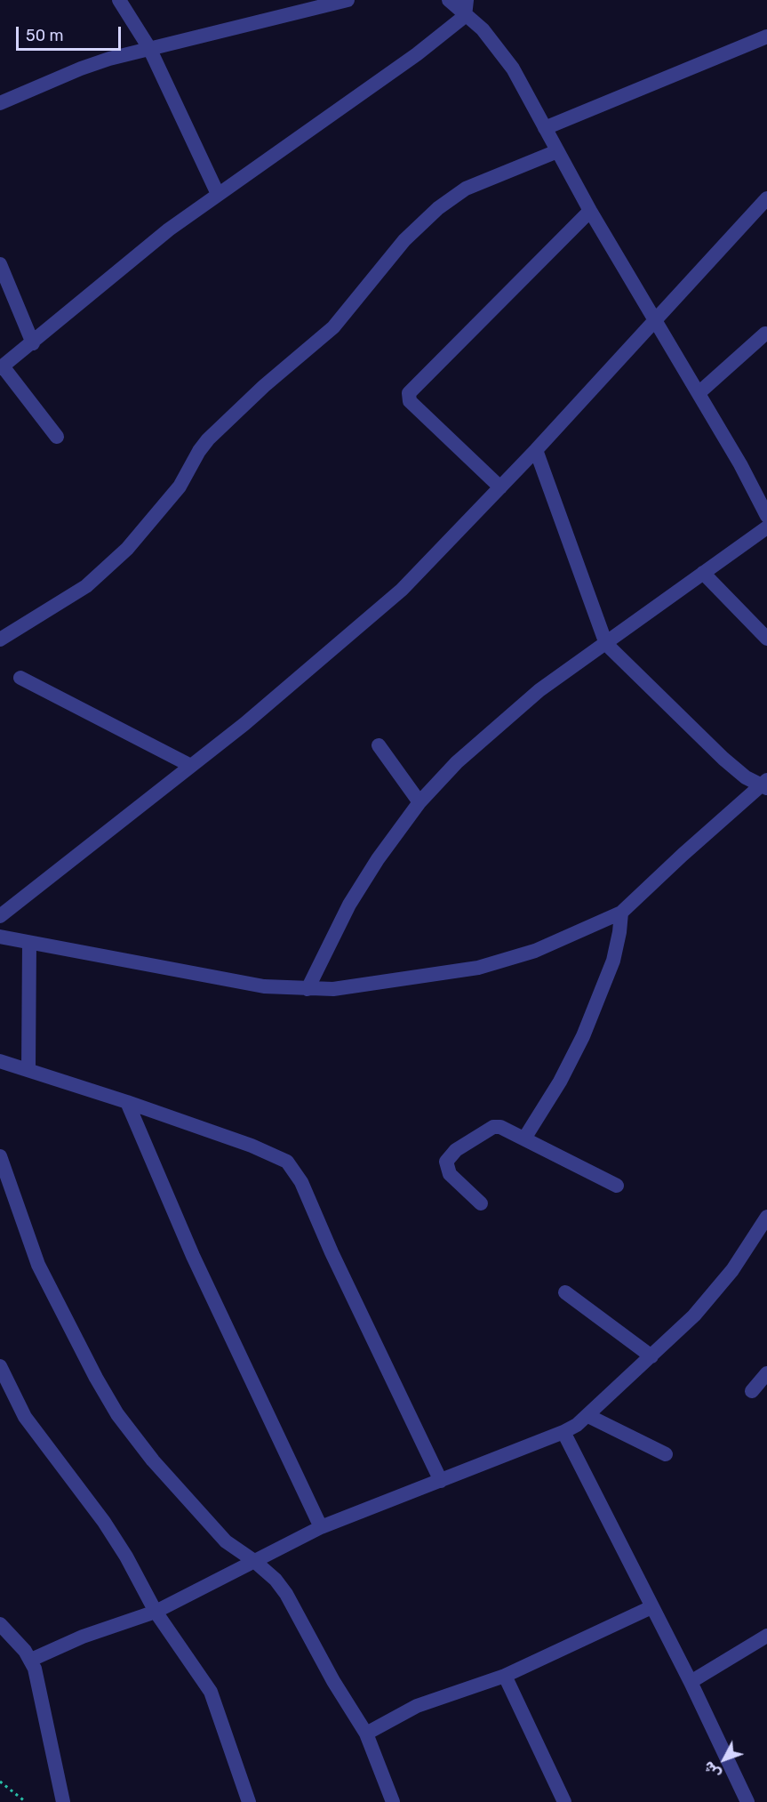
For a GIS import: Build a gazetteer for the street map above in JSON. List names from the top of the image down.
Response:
{
  "scale_bar": "50 m",
  "north": "bottom left"
}
